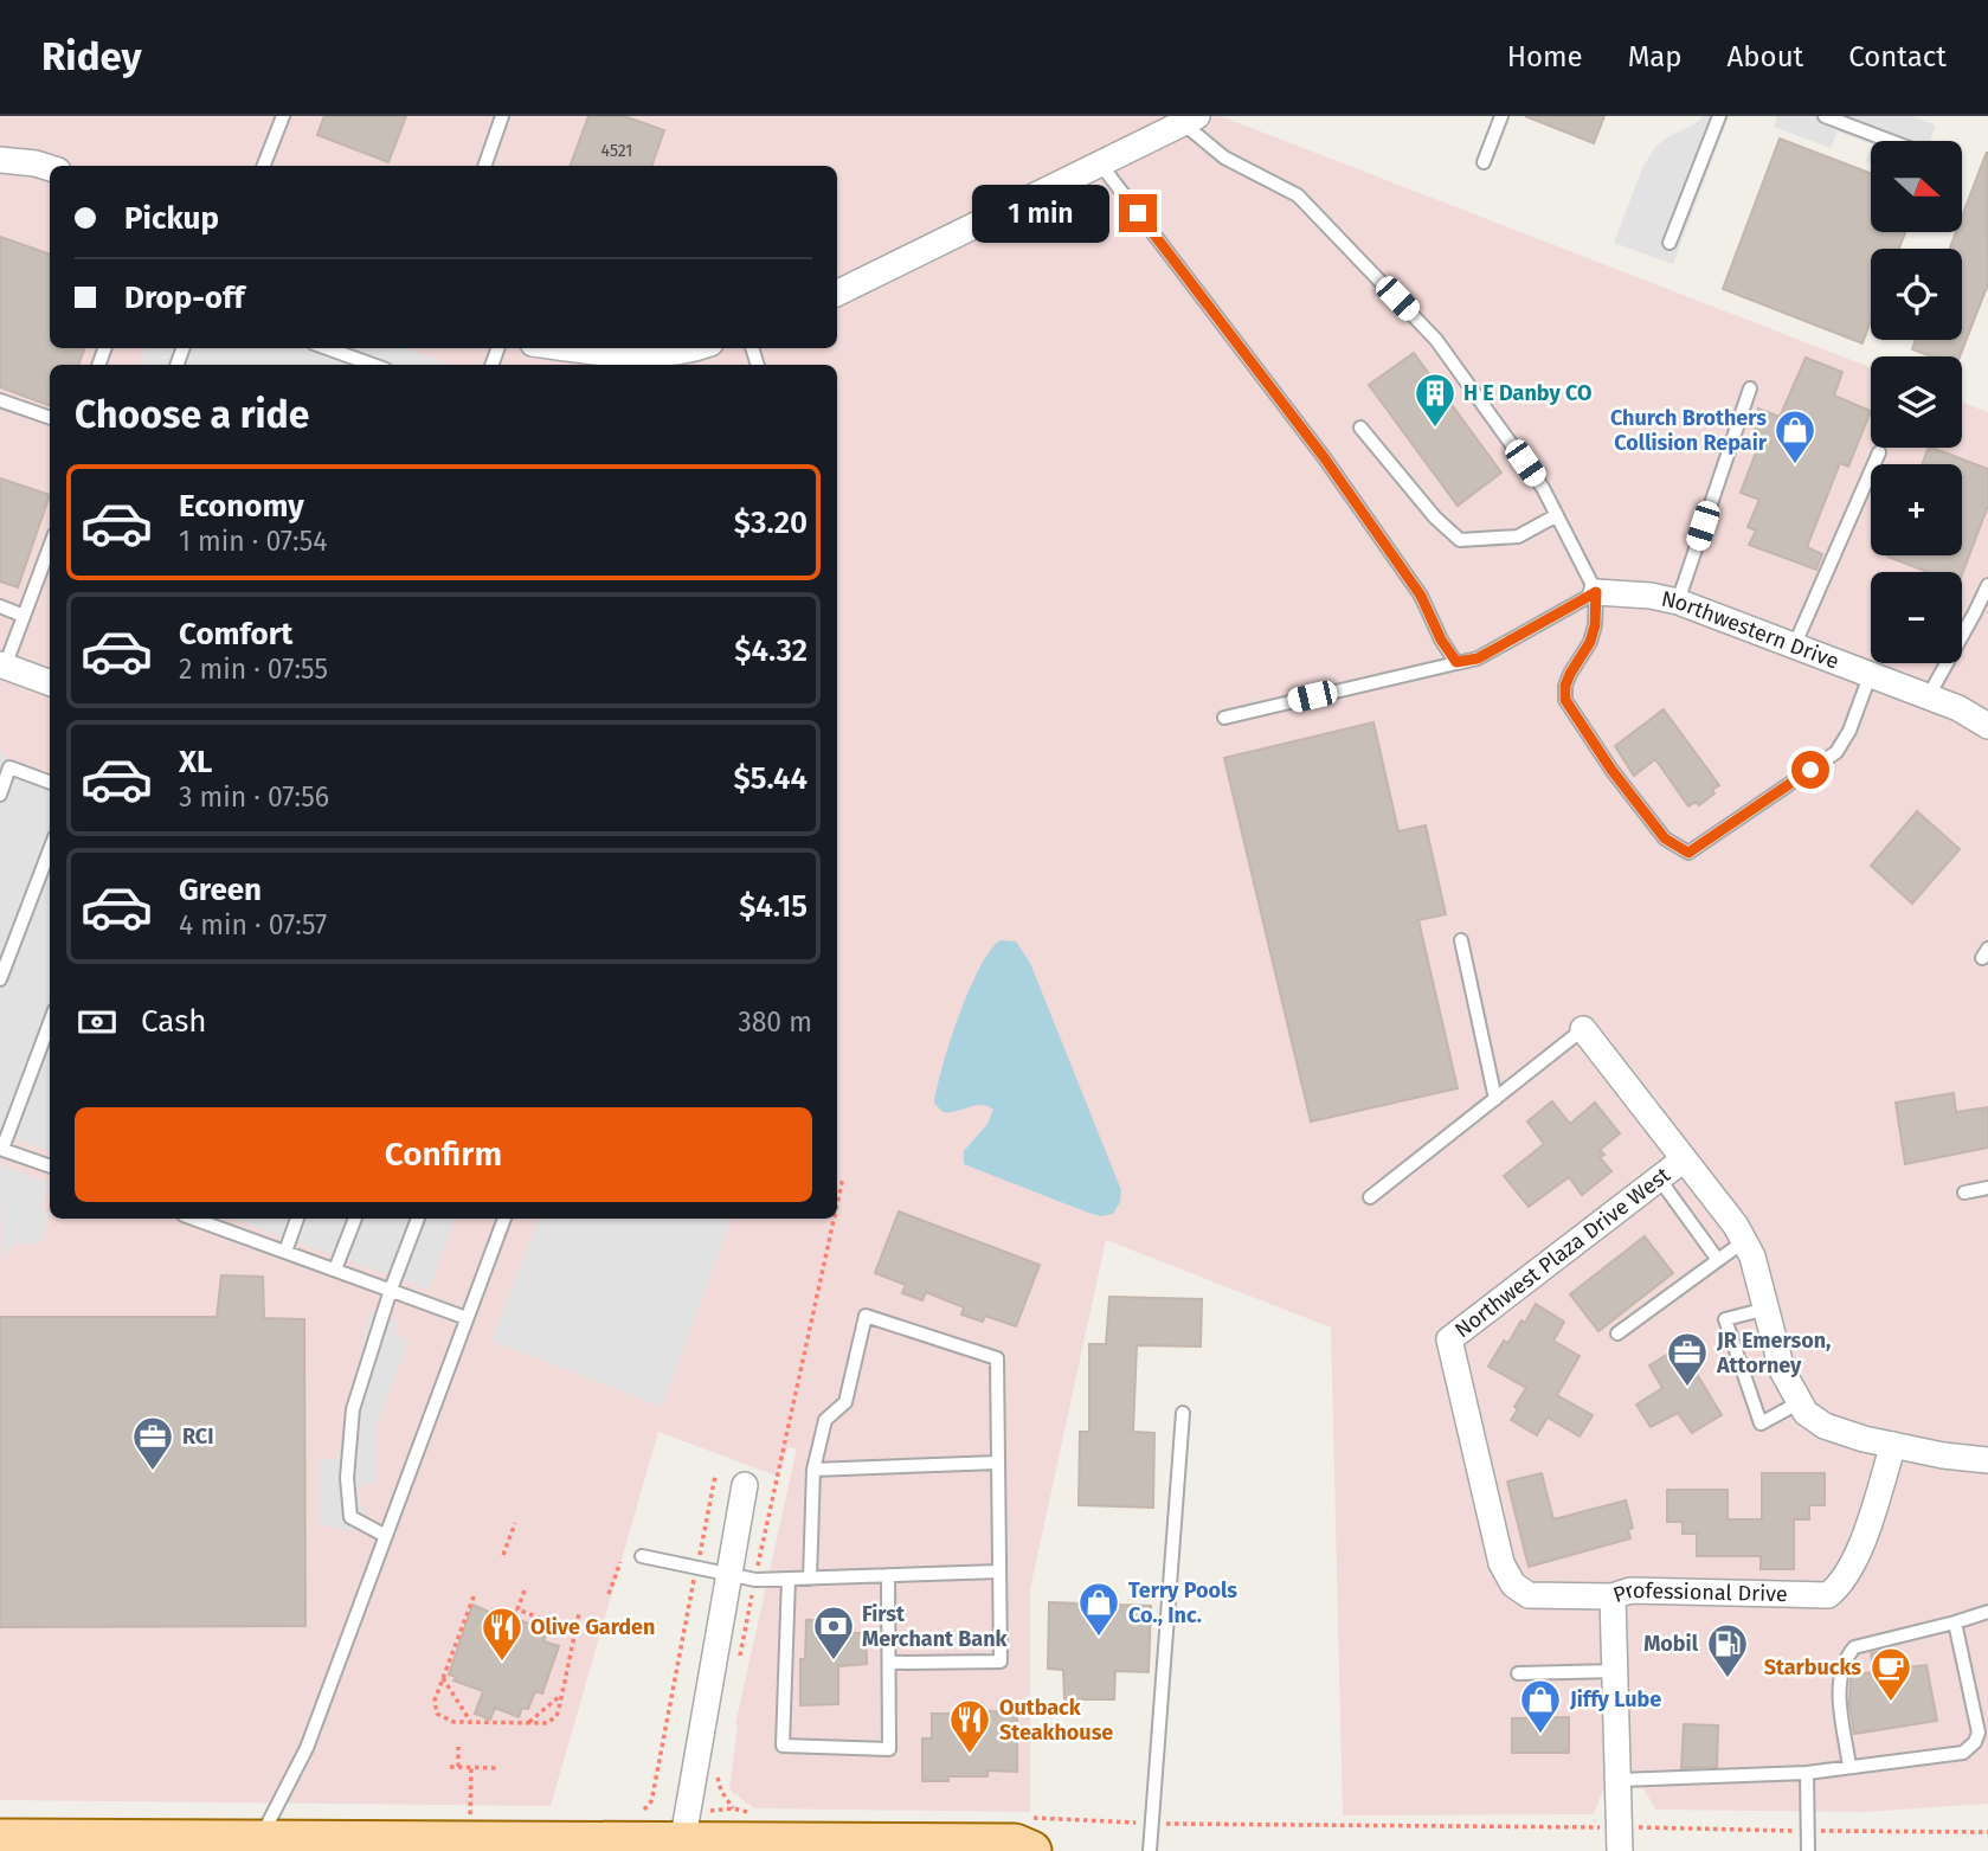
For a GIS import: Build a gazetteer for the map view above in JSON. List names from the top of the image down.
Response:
{
  "streets": {
    "street": ["Northwestern Drive", "Northwest Plaza Drive West", "Professional Drive"]
  },
  "crossings": [
    ["Northwest Plaza Drive West", "Professional Drive"]
  ],
  "places": {
    "building": ["H E Danby CO"],
    "shop": ["Church Brothers Collision Repair", "Terry Pools Co., Inc.", "Jiffy Lube"],
    "office": ["JR Emerson, Attorney", "RCI"],
    "bank": ["First Merchant Bank"],
    "restaurant": ["Olive Garden", "Outback Steakhouse"],
    "fuel station": ["Mobil"],
    "cafe": ["Starbucks"]
  },
  "house_numbers": ["4521"],
  "north": "right",
  "page": {
    "header": "Ridey",
    "nav": [
      "Home",
      "Map",
      "About",
      "Contact"
    ],
    "map_buttons": ["+", "−"],
    "banner": ["Pickup", "Drop-off"],
    "bubble": "1 min",
    "heading": "Choose a ride",
    "list": [
      {
        "name": "Economy",
        "note": "1 min · 07:54",
        "value": "$3.20"
      },
      {
        "name": "Comfort",
        "note": "2 min · 07:55",
        "value": "$4.32"
      },
      {
        "name": "XL",
        "note": "3 min · 07:56",
        "value": "$5.44"
      },
      {
        "name": "Green",
        "note": "4 min · 07:57",
        "value": "$4.15"
      }
    ],
    "pay": ["Cash", "380 m"],
    "buttons": "Confirm"
  }
}
